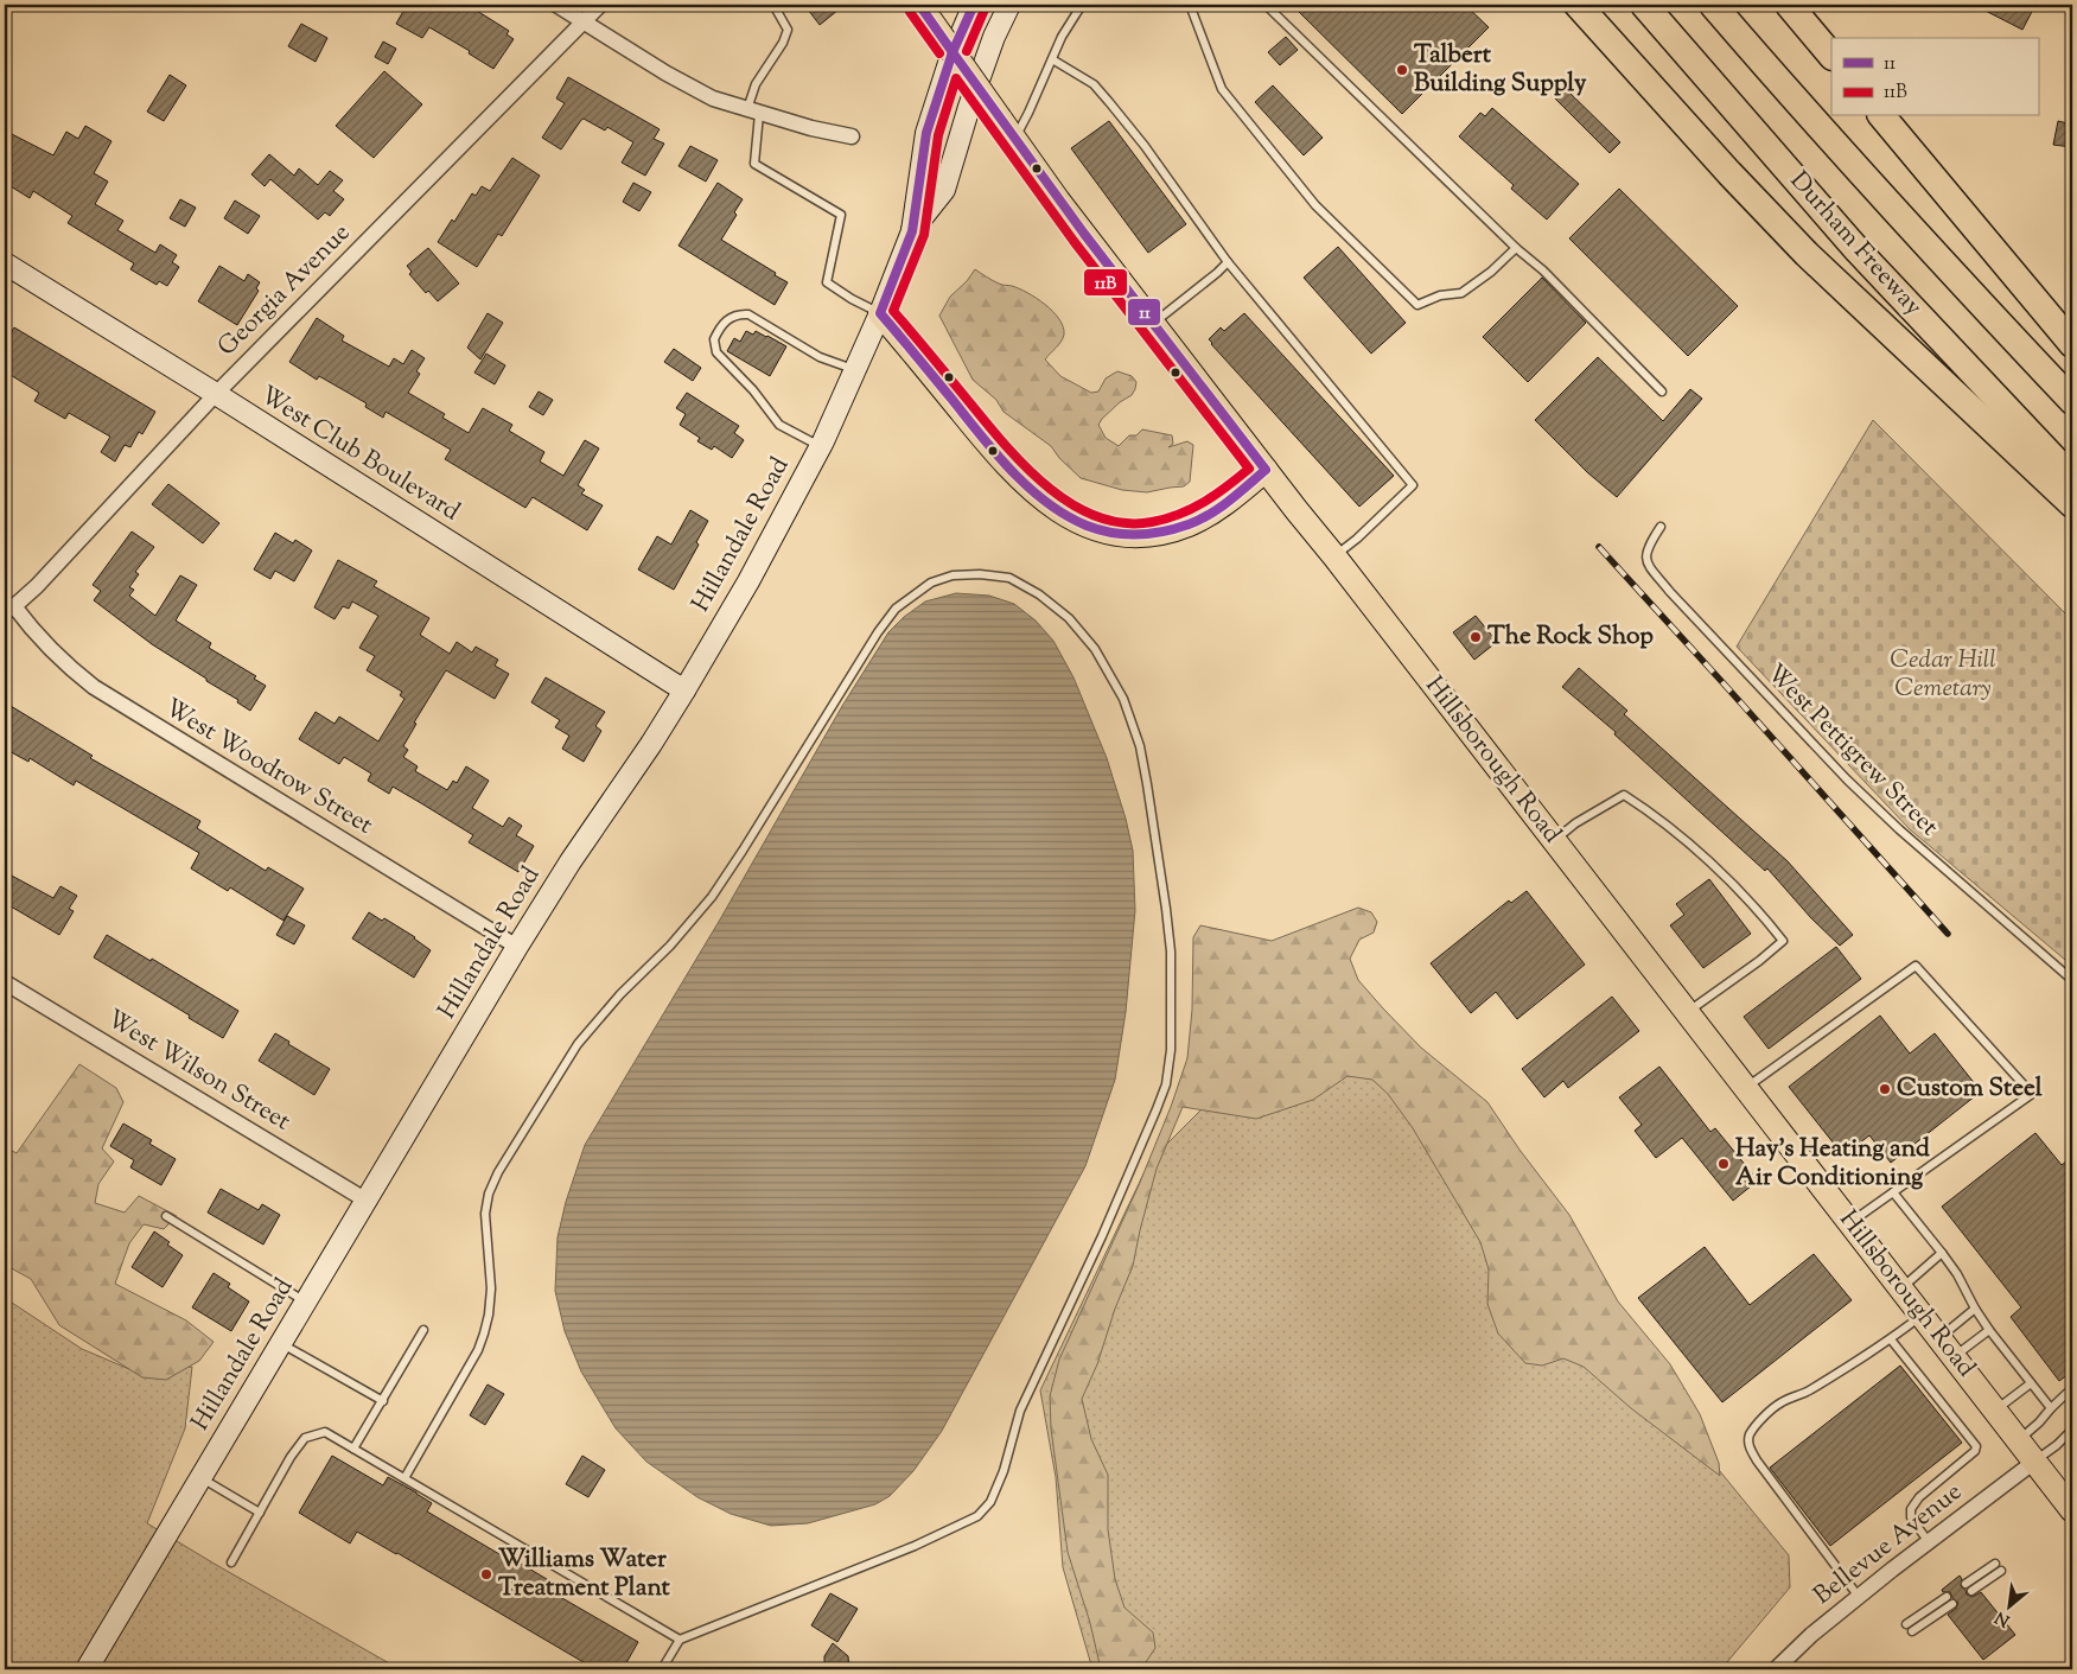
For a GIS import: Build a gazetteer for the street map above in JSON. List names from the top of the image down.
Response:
{
  "streets": {
    "highway": ["Durham Freeway"],
    "main road": ["West Club Boulevard", "Hillandale Road", "Hillsborough Road"],
    "street": [
      "Georgia Avenue",
      "West Woodrow Street",
      "West Wilson Street",
      "Bellevue Avenue"
    ],
    "lane": ["West Pettigrew Street"]
  },
  "crossings": [
    ["Georgia Avenue", "West Club Boulevard"],
    ["Georgia Avenue", "West Woodrow Street"],
    ["West Club Boulevard", "Hillandale Road"],
    ["Hillandale Road", "West Woodrow Street"],
    ["Hillandale Road", "West Wilson Street"],
    ["Hillsborough Road", "Bellevue Avenue"]
  ],
  "parks": ["Cedar Hill Cemetary"],
  "places": [
    "Talbert Building Supply",
    "The Rock Shop",
    "Custom Steel",
    "Hay’s Heating and Air Conditioning",
    "Williams Water Treatment Plant"
  ],
  "lines": ["transit line 11", "transit line 11B"],
  "legend": ["11", "11B"],
  "north": "bottom left"
}
